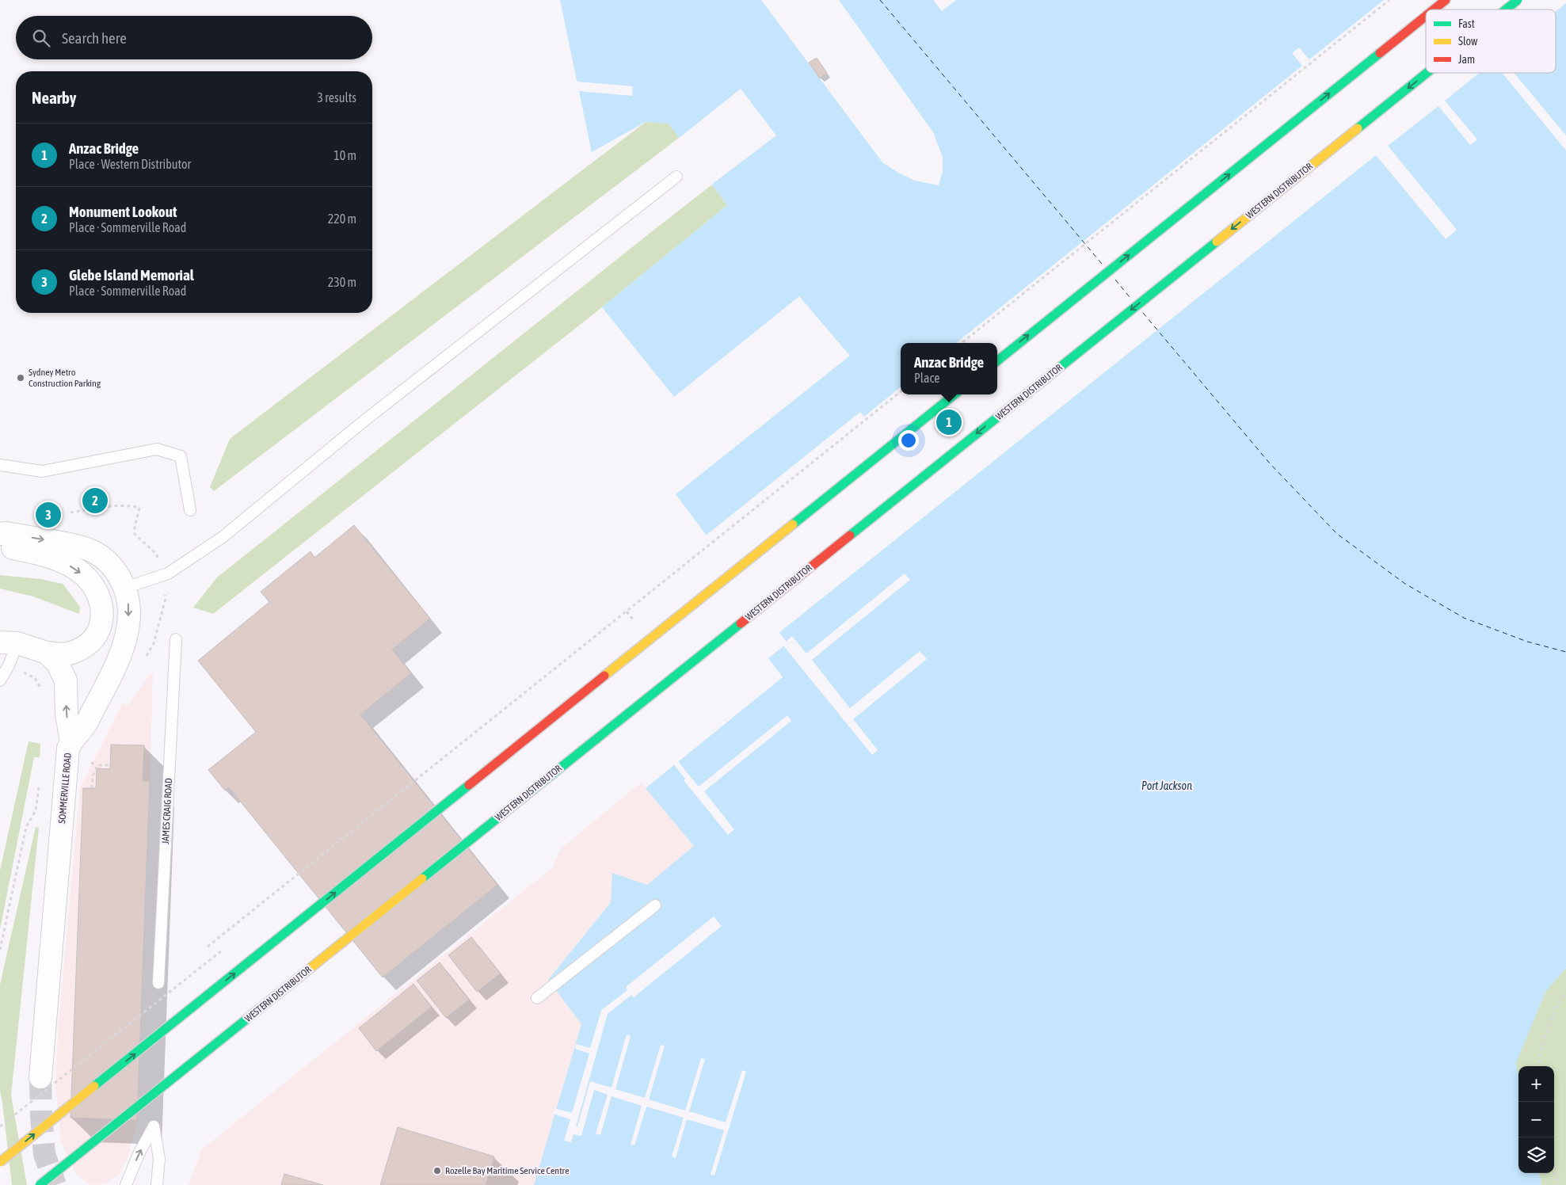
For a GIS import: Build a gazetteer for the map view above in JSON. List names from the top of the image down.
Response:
{
  "streets": {
    "highway": ["WESTERN DISTRIBUTOR"],
    "street": ["SOMMERVILLE ROAD"],
    "lane": ["JAMES CRAIG ROAD"]
  },
  "water": ["Port Jackson"],
  "places": ["Sydney Metro Construction Parking", "Rozelle Bay Maritime Service Centre"],
  "legend": ["Fast", "Slow", "Jam"],
  "page": {
    "search": "Search here",
    "heading": ["Nearby", "3 results"],
    "list": [
      {
        "mark": "1",
        "name": "Anzac Bridge",
        "note": "Place · Western Distributor",
        "value": "10 m"
      },
      {
        "mark": "2",
        "name": "Monument Lookout",
        "note": "Place · Sommerville Road",
        "value": "220 m"
      },
      {
        "mark": "3",
        "name": "Glebe Island Memorial",
        "note": "Place · Sommerville Road",
        "value": "230 m"
      }
    ],
    "popup": ["Anzac Bridge", "Place"],
    "pins": ["1", "2", "3"],
    "map_buttons": ["+", "−"]
  }
}
